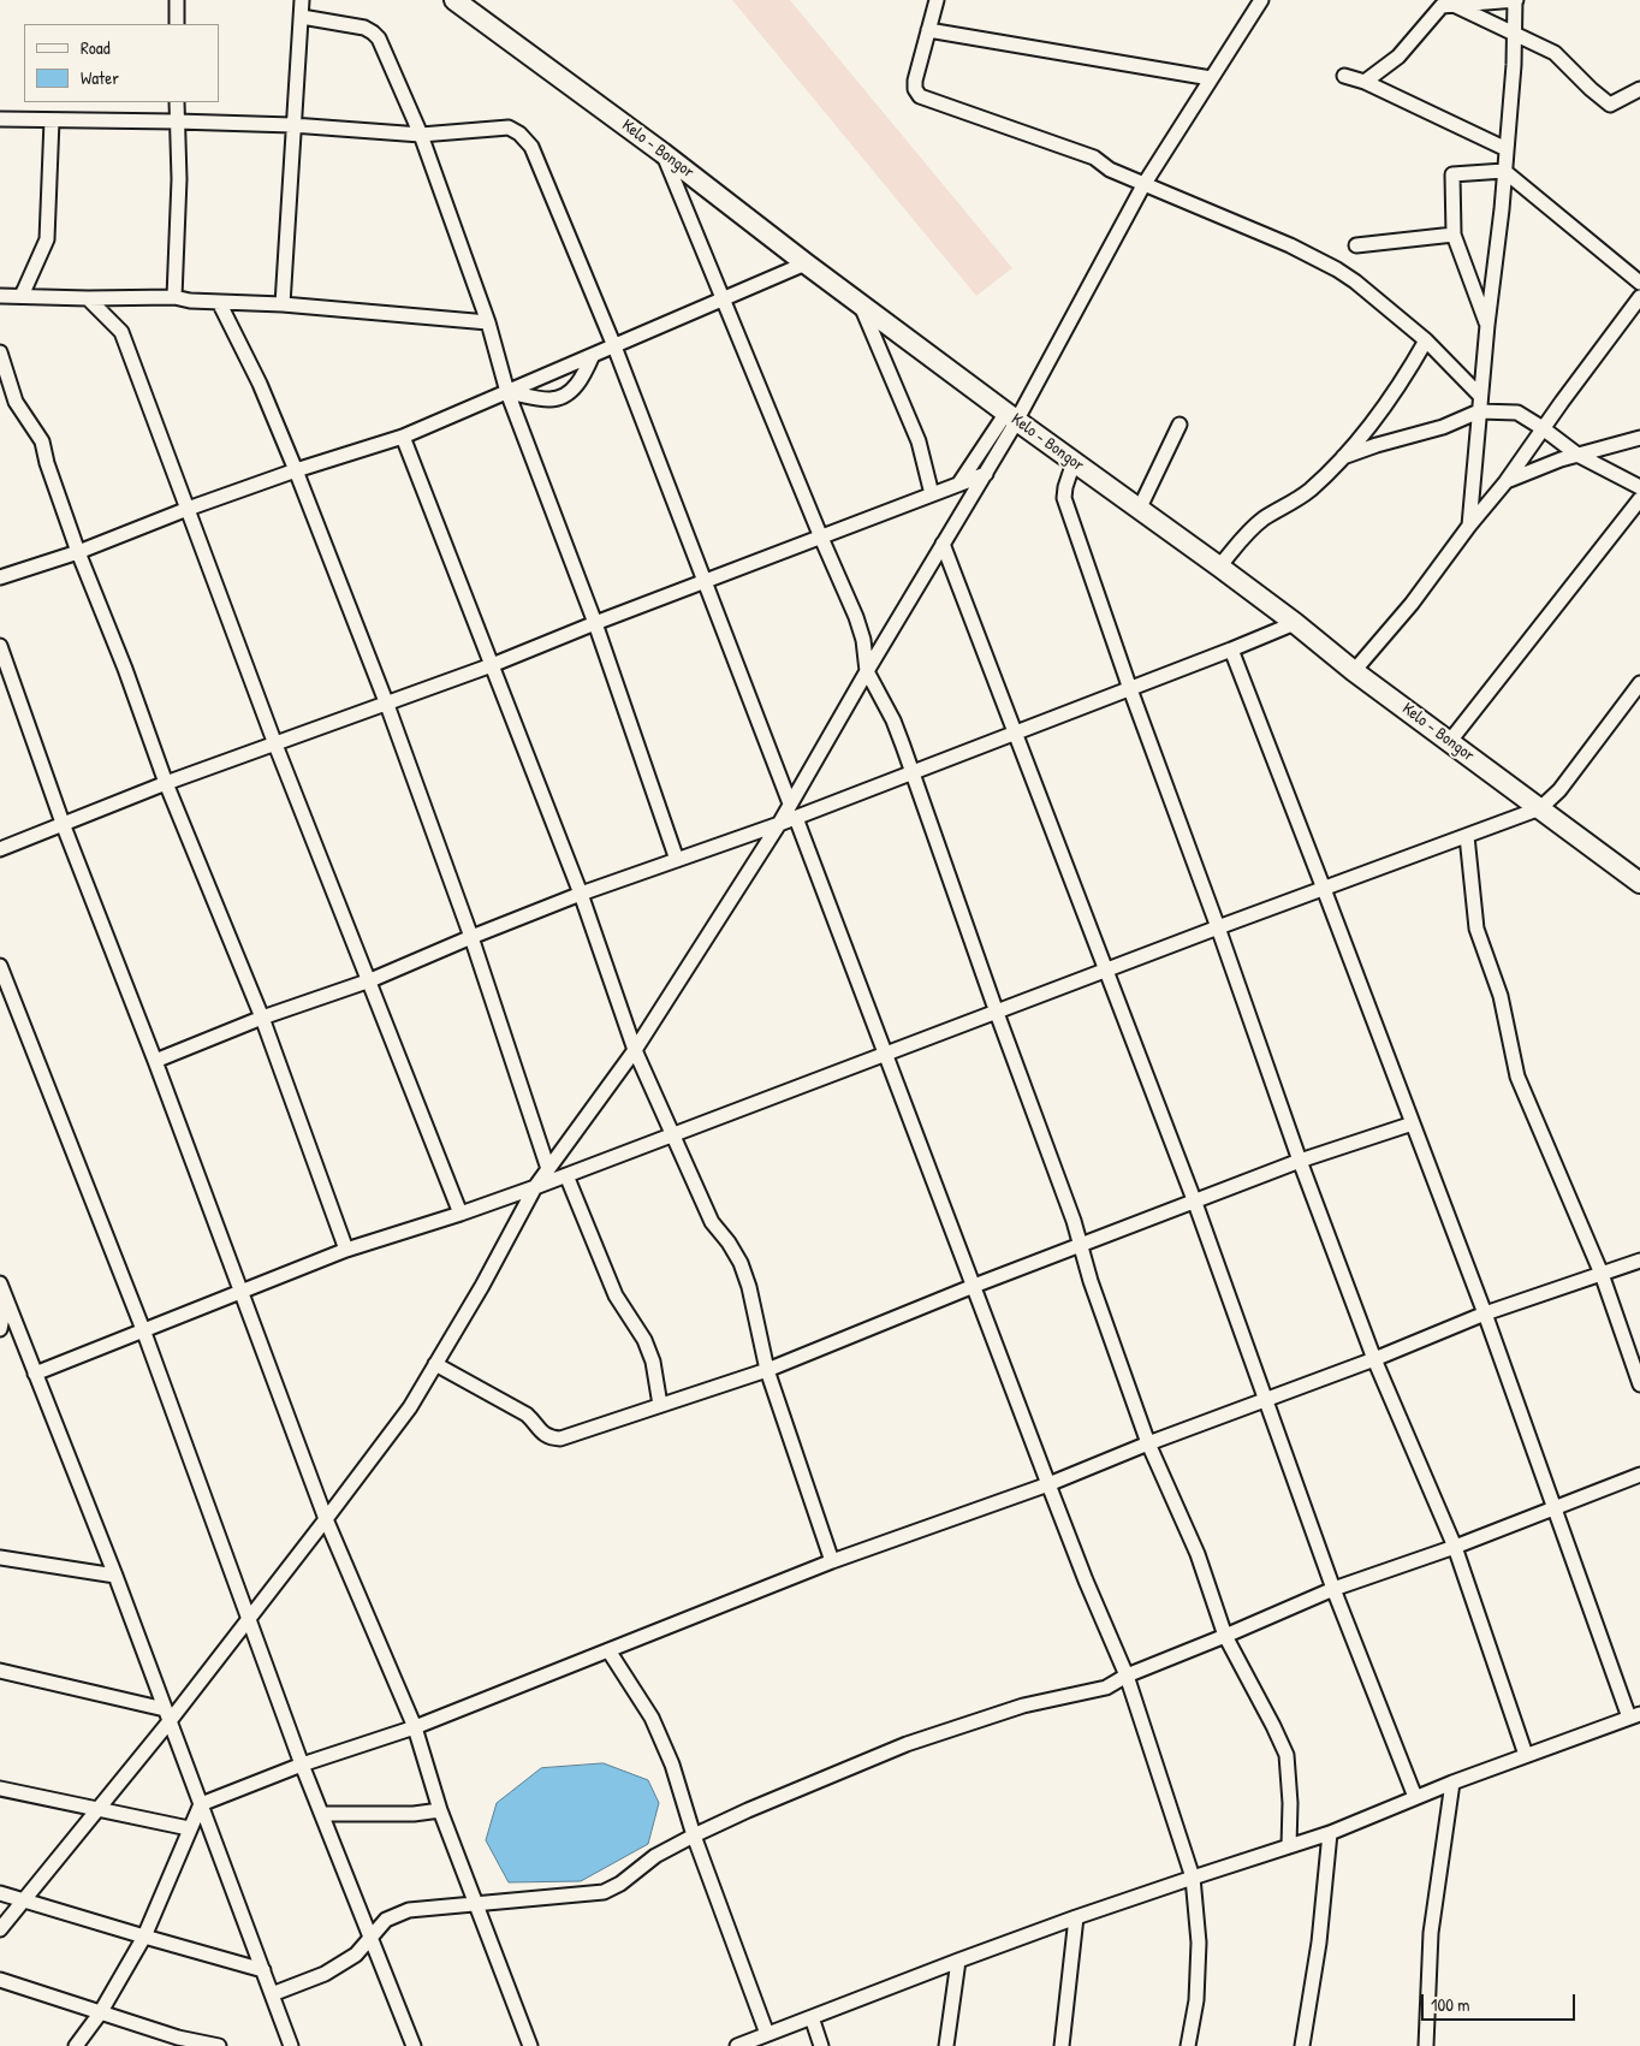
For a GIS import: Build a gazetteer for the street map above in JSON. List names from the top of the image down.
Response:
{
  "streets": {
    "highway": ["Kelo - Bongor"]
  },
  "legend": ["Road", "Water"],
  "scale_bar": "100 m"
}
